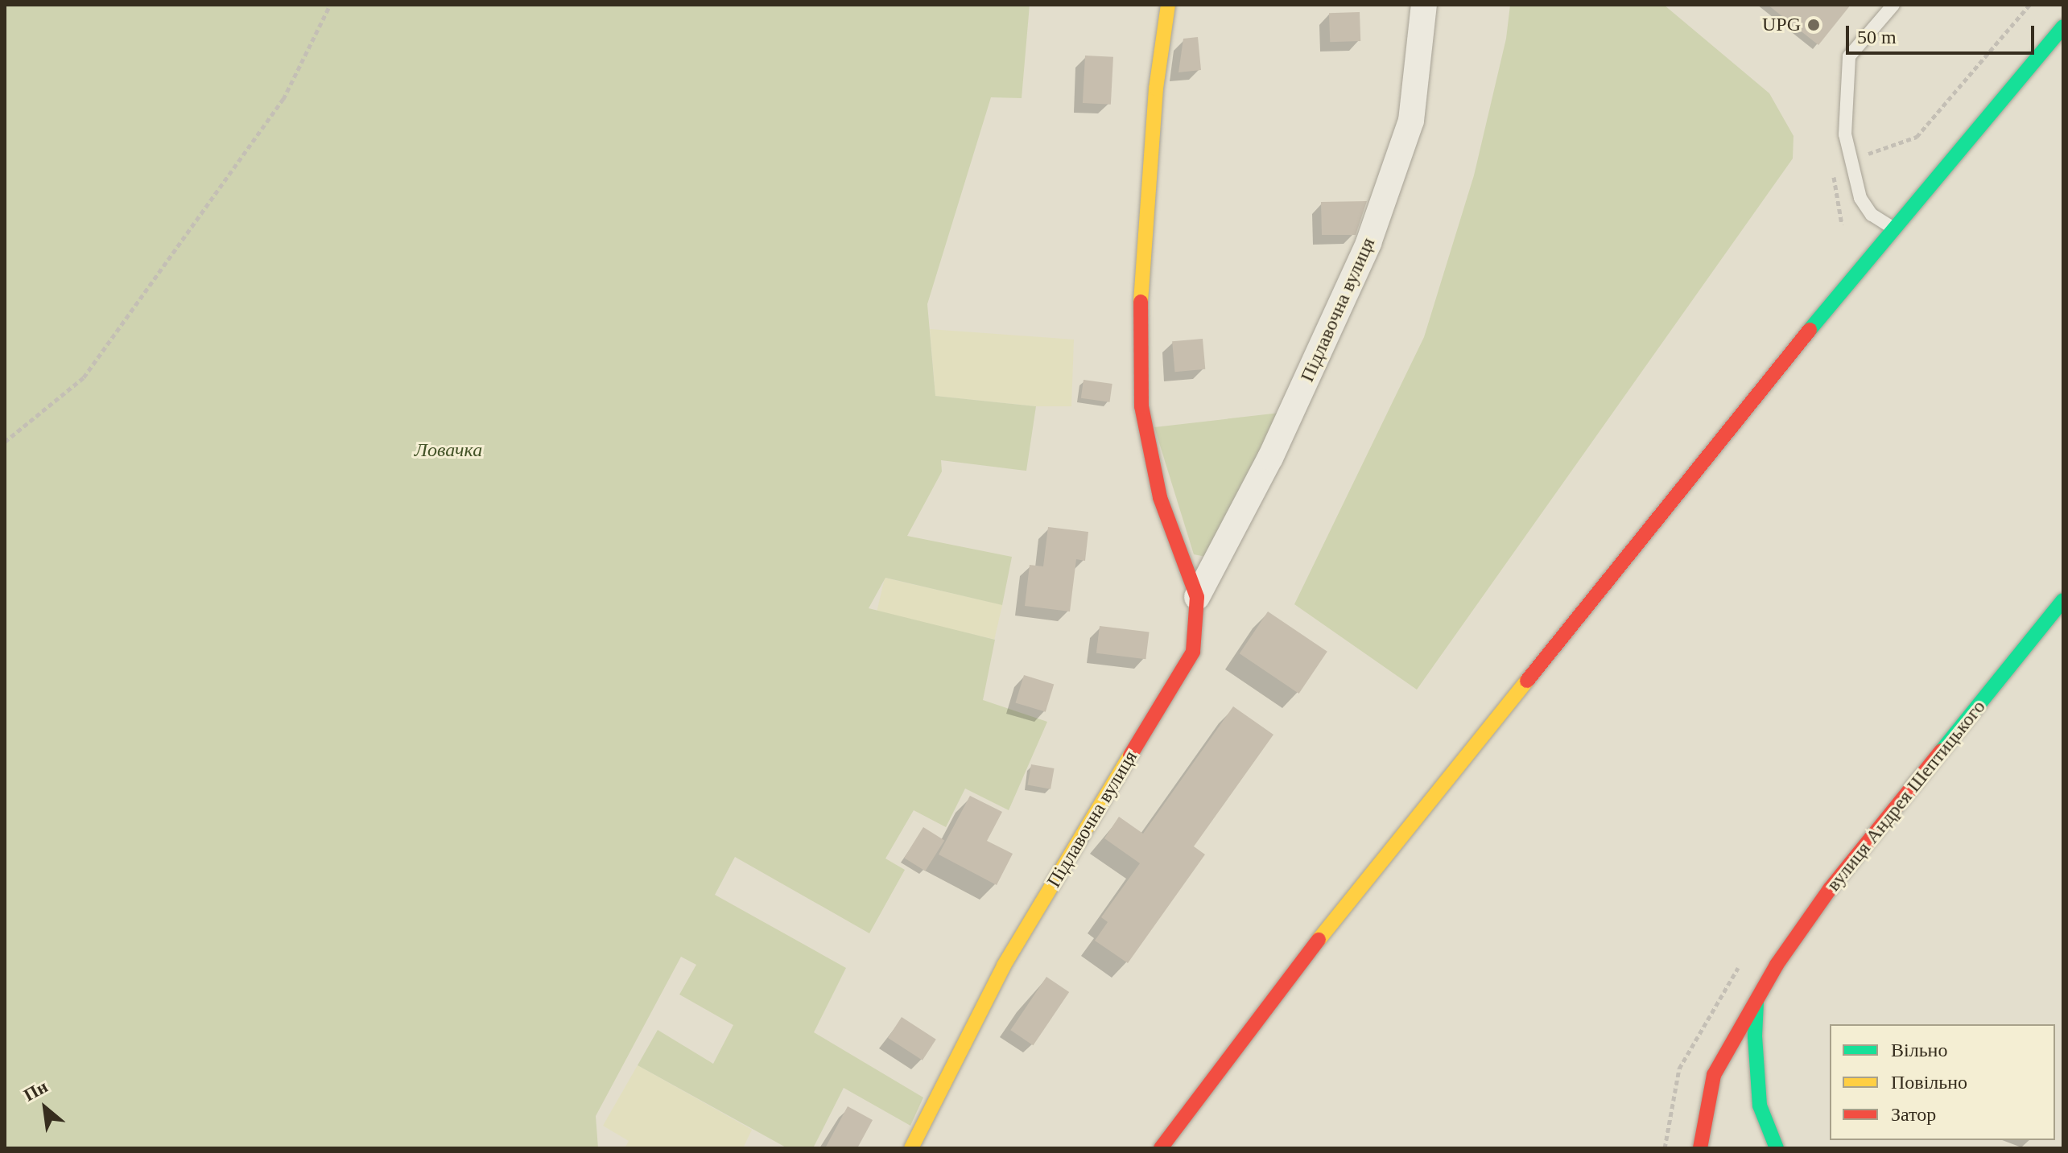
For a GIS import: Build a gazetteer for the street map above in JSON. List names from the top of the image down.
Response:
{
  "streets": {
    "main road": ["Підлавочна вулиця", "вулиця Андрея Шептицького"]
  },
  "parks": ["Ловачка"],
  "places": ["UPG"],
  "legend": ["Вільно", "Повільно", "Затор"],
  "scale_bar": "50 m",
  "north": "top left"
}
